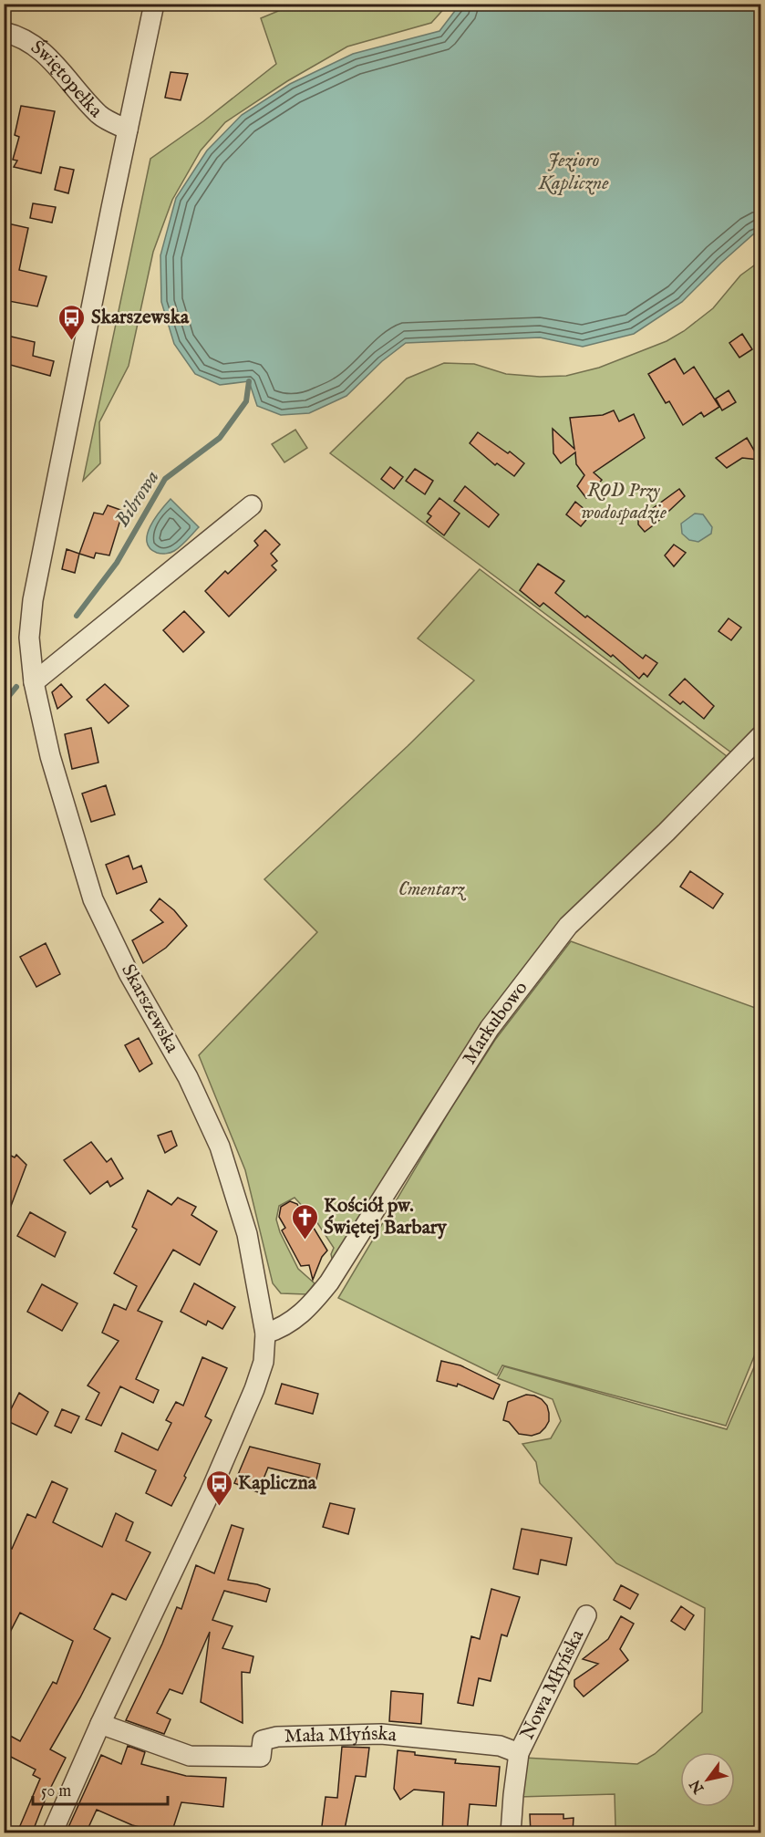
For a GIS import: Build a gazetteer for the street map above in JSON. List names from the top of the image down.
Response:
{
  "streets": {
    "street": [
      "Świętopełka",
      "Skarszewska",
      "Markubowo",
      "Nowa Młyńska",
      "Mała Młyńska"
    ]
  },
  "crossings": [
    ["Świętopełka", "Skarszewska"],
    ["Skarszewska", "Markubowo"],
    ["Nowa Młyńska", "Mała Młyńska"]
  ],
  "water": ["Jezioro Kapliczne", "Bibrowa"],
  "parks": ["ROD Przy wodospadzie", "Cmentarz"],
  "places": {
    "bus stop": ["Skarszewska", "Kapliczna"],
    "church": ["Kościół pw. Świętej Barbary"]
  },
  "scale_bar": "50 m",
  "north": "bottom left"
}
